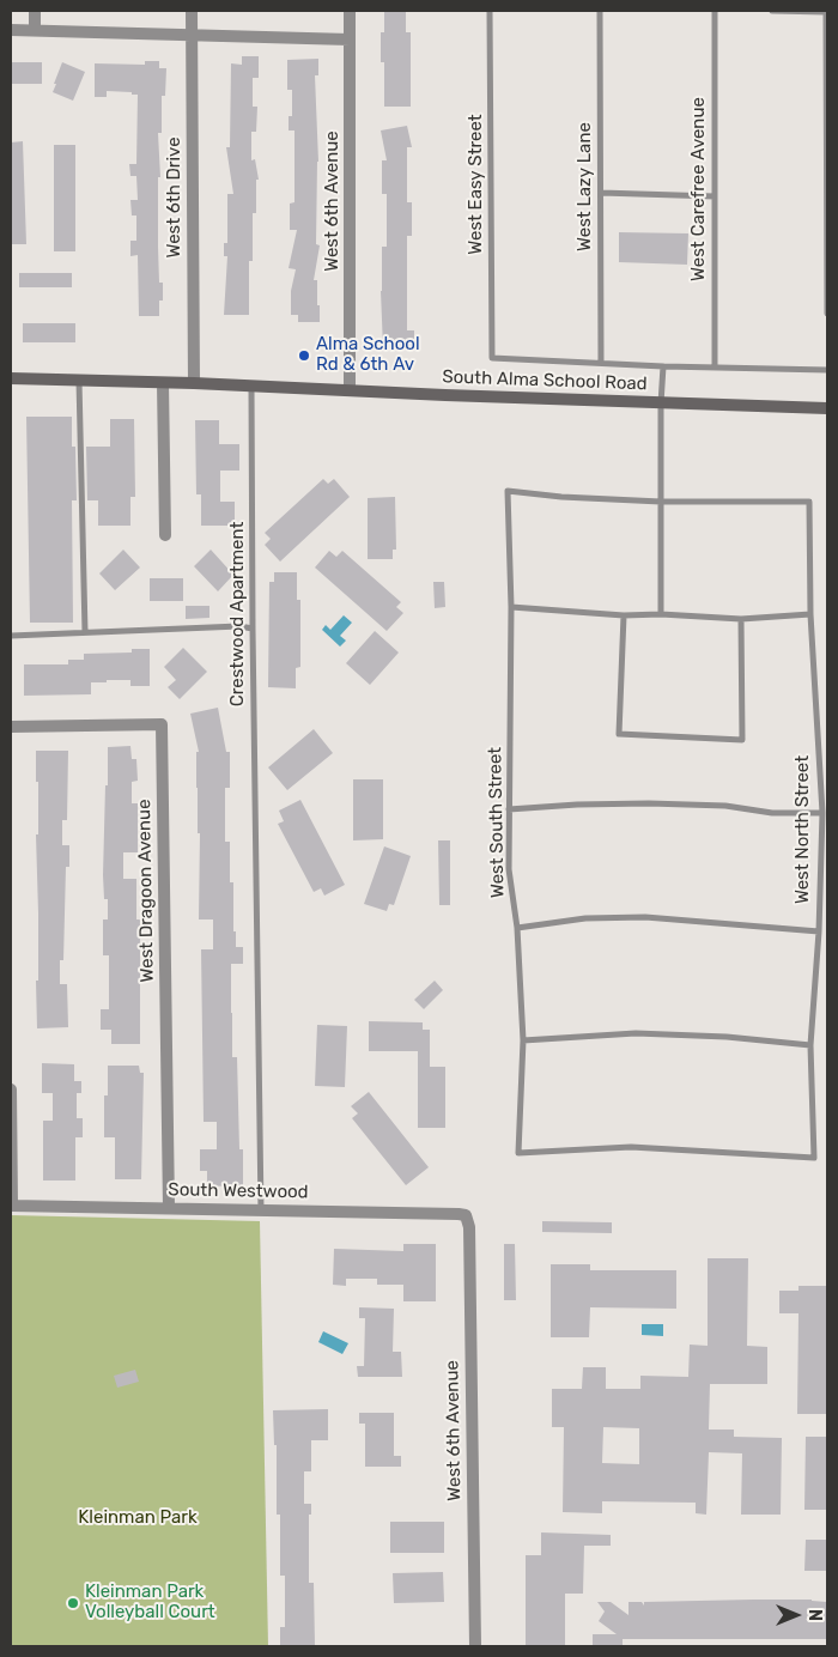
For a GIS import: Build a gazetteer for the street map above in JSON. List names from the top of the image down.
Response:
{
  "streets": {
    "main road": ["South Alma School Road"],
    "street": [
      "West 6th Drive",
      "West 6th Avenue",
      "West Dragoon Avenue",
      "South Westwood"
    ],
    "lane": [
      "West Easy Street",
      "West Lazy Lane",
      "West Carefree Avenue",
      "Crestwood Apartment",
      "West South Street",
      "West North Street"
    ]
  },
  "crossings": [
    ["West Easy Street", "West Lazy Lane"],
    ["West 6th Drive", "South Alma School Road"],
    ["West 6th Avenue", "South Alma School Road"],
    ["West 6th Avenue", "South Westwood"],
    ["South Alma School Road", "Crestwood Apartment"],
    ["Crestwood Apartment", "South Westwood"],
    ["West South Street", "West North Street"],
    ["West Dragoon Avenue", "South Westwood"]
  ],
  "parks": ["Kleinman Park"],
  "places": ["Alma School Rd & 6th Av", "Kleinman Park Volleyball Court"],
  "north": "right"
}
